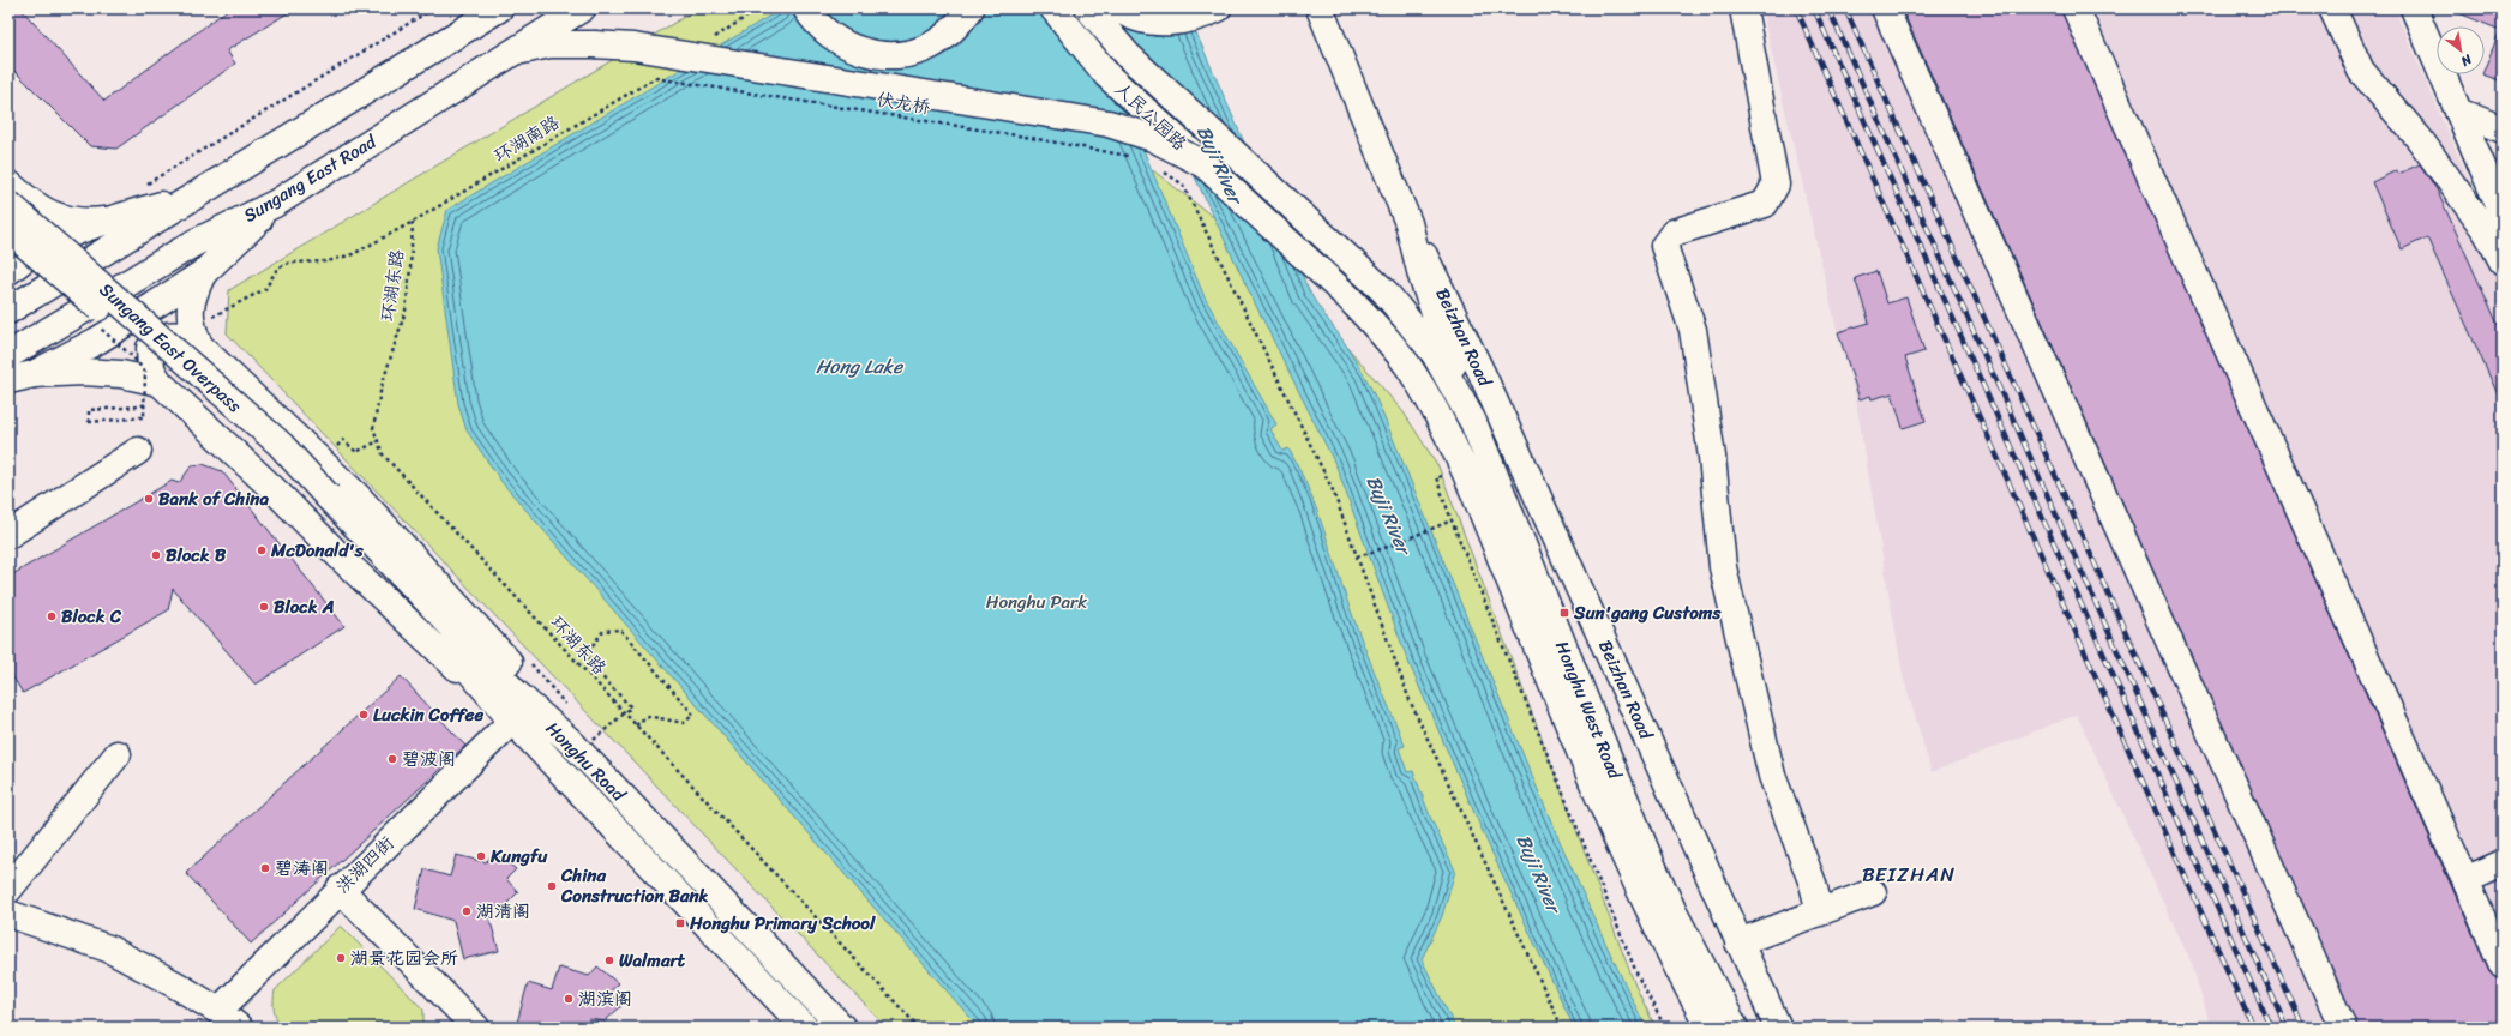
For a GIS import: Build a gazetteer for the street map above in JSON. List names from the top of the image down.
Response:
{
  "streets": {
    "street": [
      "人民公园路",
      "Sungang East Road",
      "Beizhan Road",
      "Sungang East Overpass",
      "Honghu West Road",
      "Honghu Road",
      "洪湖四街"
    ],
    "path": ["伏龙桥", "环湖南路", "环湖东路"]
  },
  "crossings": [
    ["伏龙桥", "环湖南路"],
    ["人民公园路", "Honghu West Road"],
    ["环湖南路", "环湖东路"],
    ["Sungang East Overpass", "Honghu Road"],
    ["Honghu Road", "洪湖四街"]
  ],
  "districts": ["BEIZHAN"],
  "water": ["Buji River", "Hong Lake"],
  "parks": ["Honghu Park"],
  "places": {
    "other": [
      "Bank of China",
      "McDonald's",
      "Block B",
      "Block A",
      "Block C",
      "Luckin Coffee",
      "碧波阁",
      "Kungfu",
      "碧涛阁",
      "China Construction Bank",
      "湖清阁",
      "湖景花园会所",
      "Walmart",
      "湖滨阁"
    ],
    "transit": ["Sun'gang Customs", "Honghu Primary School"]
  },
  "north": "bottom right"
}
